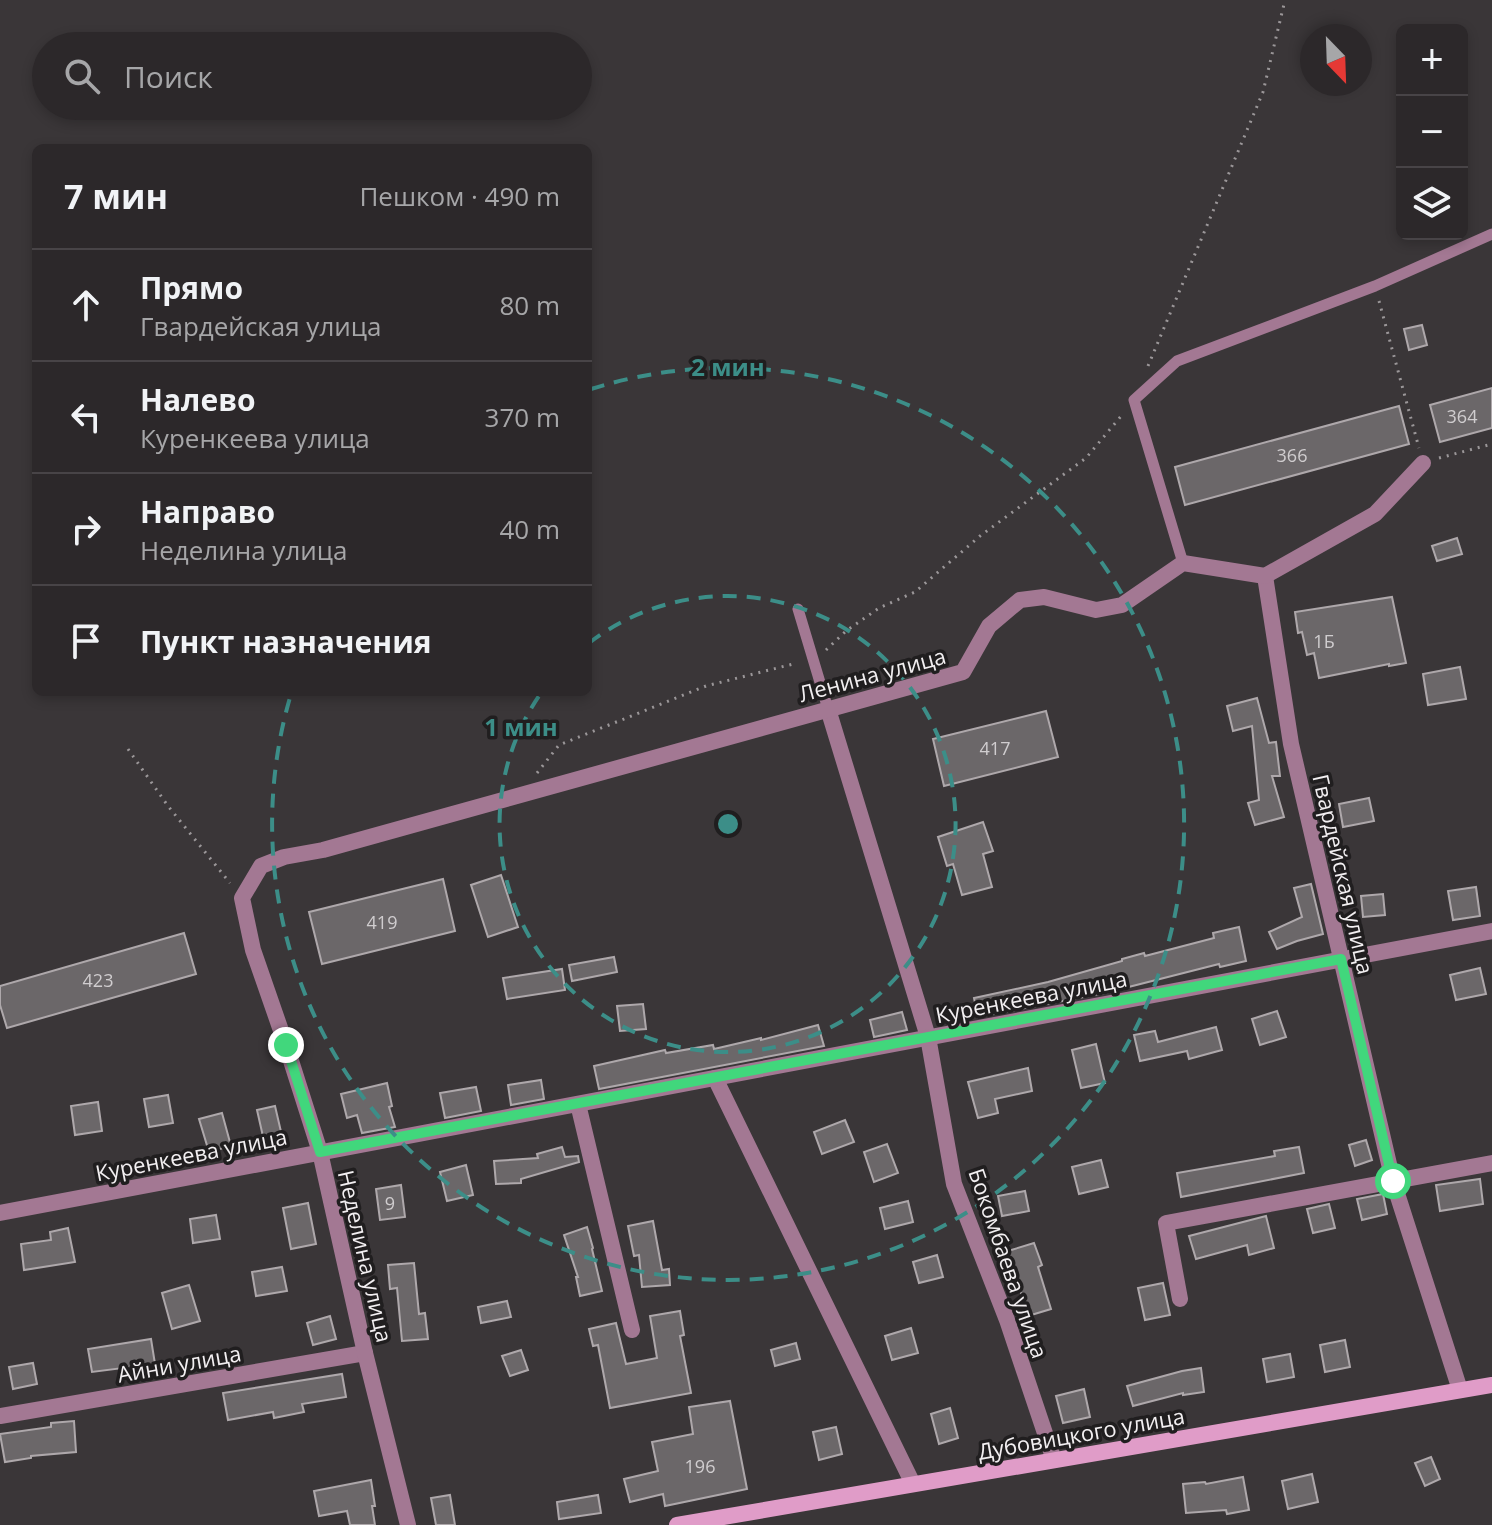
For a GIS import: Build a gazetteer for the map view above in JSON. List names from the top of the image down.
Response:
{
  "streets": {
    "street": [
      "Ленина улица",
      "Гвардейская улица",
      "Куренкеева улица",
      "Неделина улица",
      "Бокомбаева улица",
      "Айни улица",
      "Дубовицкого улица"
    ]
  },
  "crossings": [
    ["Ленина улица", "Неделина улица"],
    ["Ленина улица", "Бокомбаева улица"],
    ["Гвардейская улица", "Куренкеева улица"],
    ["Гвардейская улица", "Дубовицкого улица"],
    ["Куренкеева улица", "Неделина улица"],
    ["Куренкеева улица", "Бокомбаева улица"],
    ["Неделина улица", "Айни улица"],
    ["Бокомбаева улица", "Дубовицкого улица"]
  ],
  "house_numbers": [
    "364",
    "366",
    "1Б",
    "417",
    "419",
    "423",
    "9",
    "196"
  ],
  "north": "bottom right",
  "page": {
    "map_buttons": ["+", "−"],
    "search": "Поиск",
    "heading": ["7 мин", "Пешком · 490 m"],
    "list": [
      ["Прямо", "Гвардейская улица", "80 m"],
      ["Налево", "Куренкеева улица", "370 m"],
      ["Направо", "Неделина улица", "40 m"],
      "Пункт назначения"
    ]
  },
  "rings": ["2 мин", "1 мин"]
}
